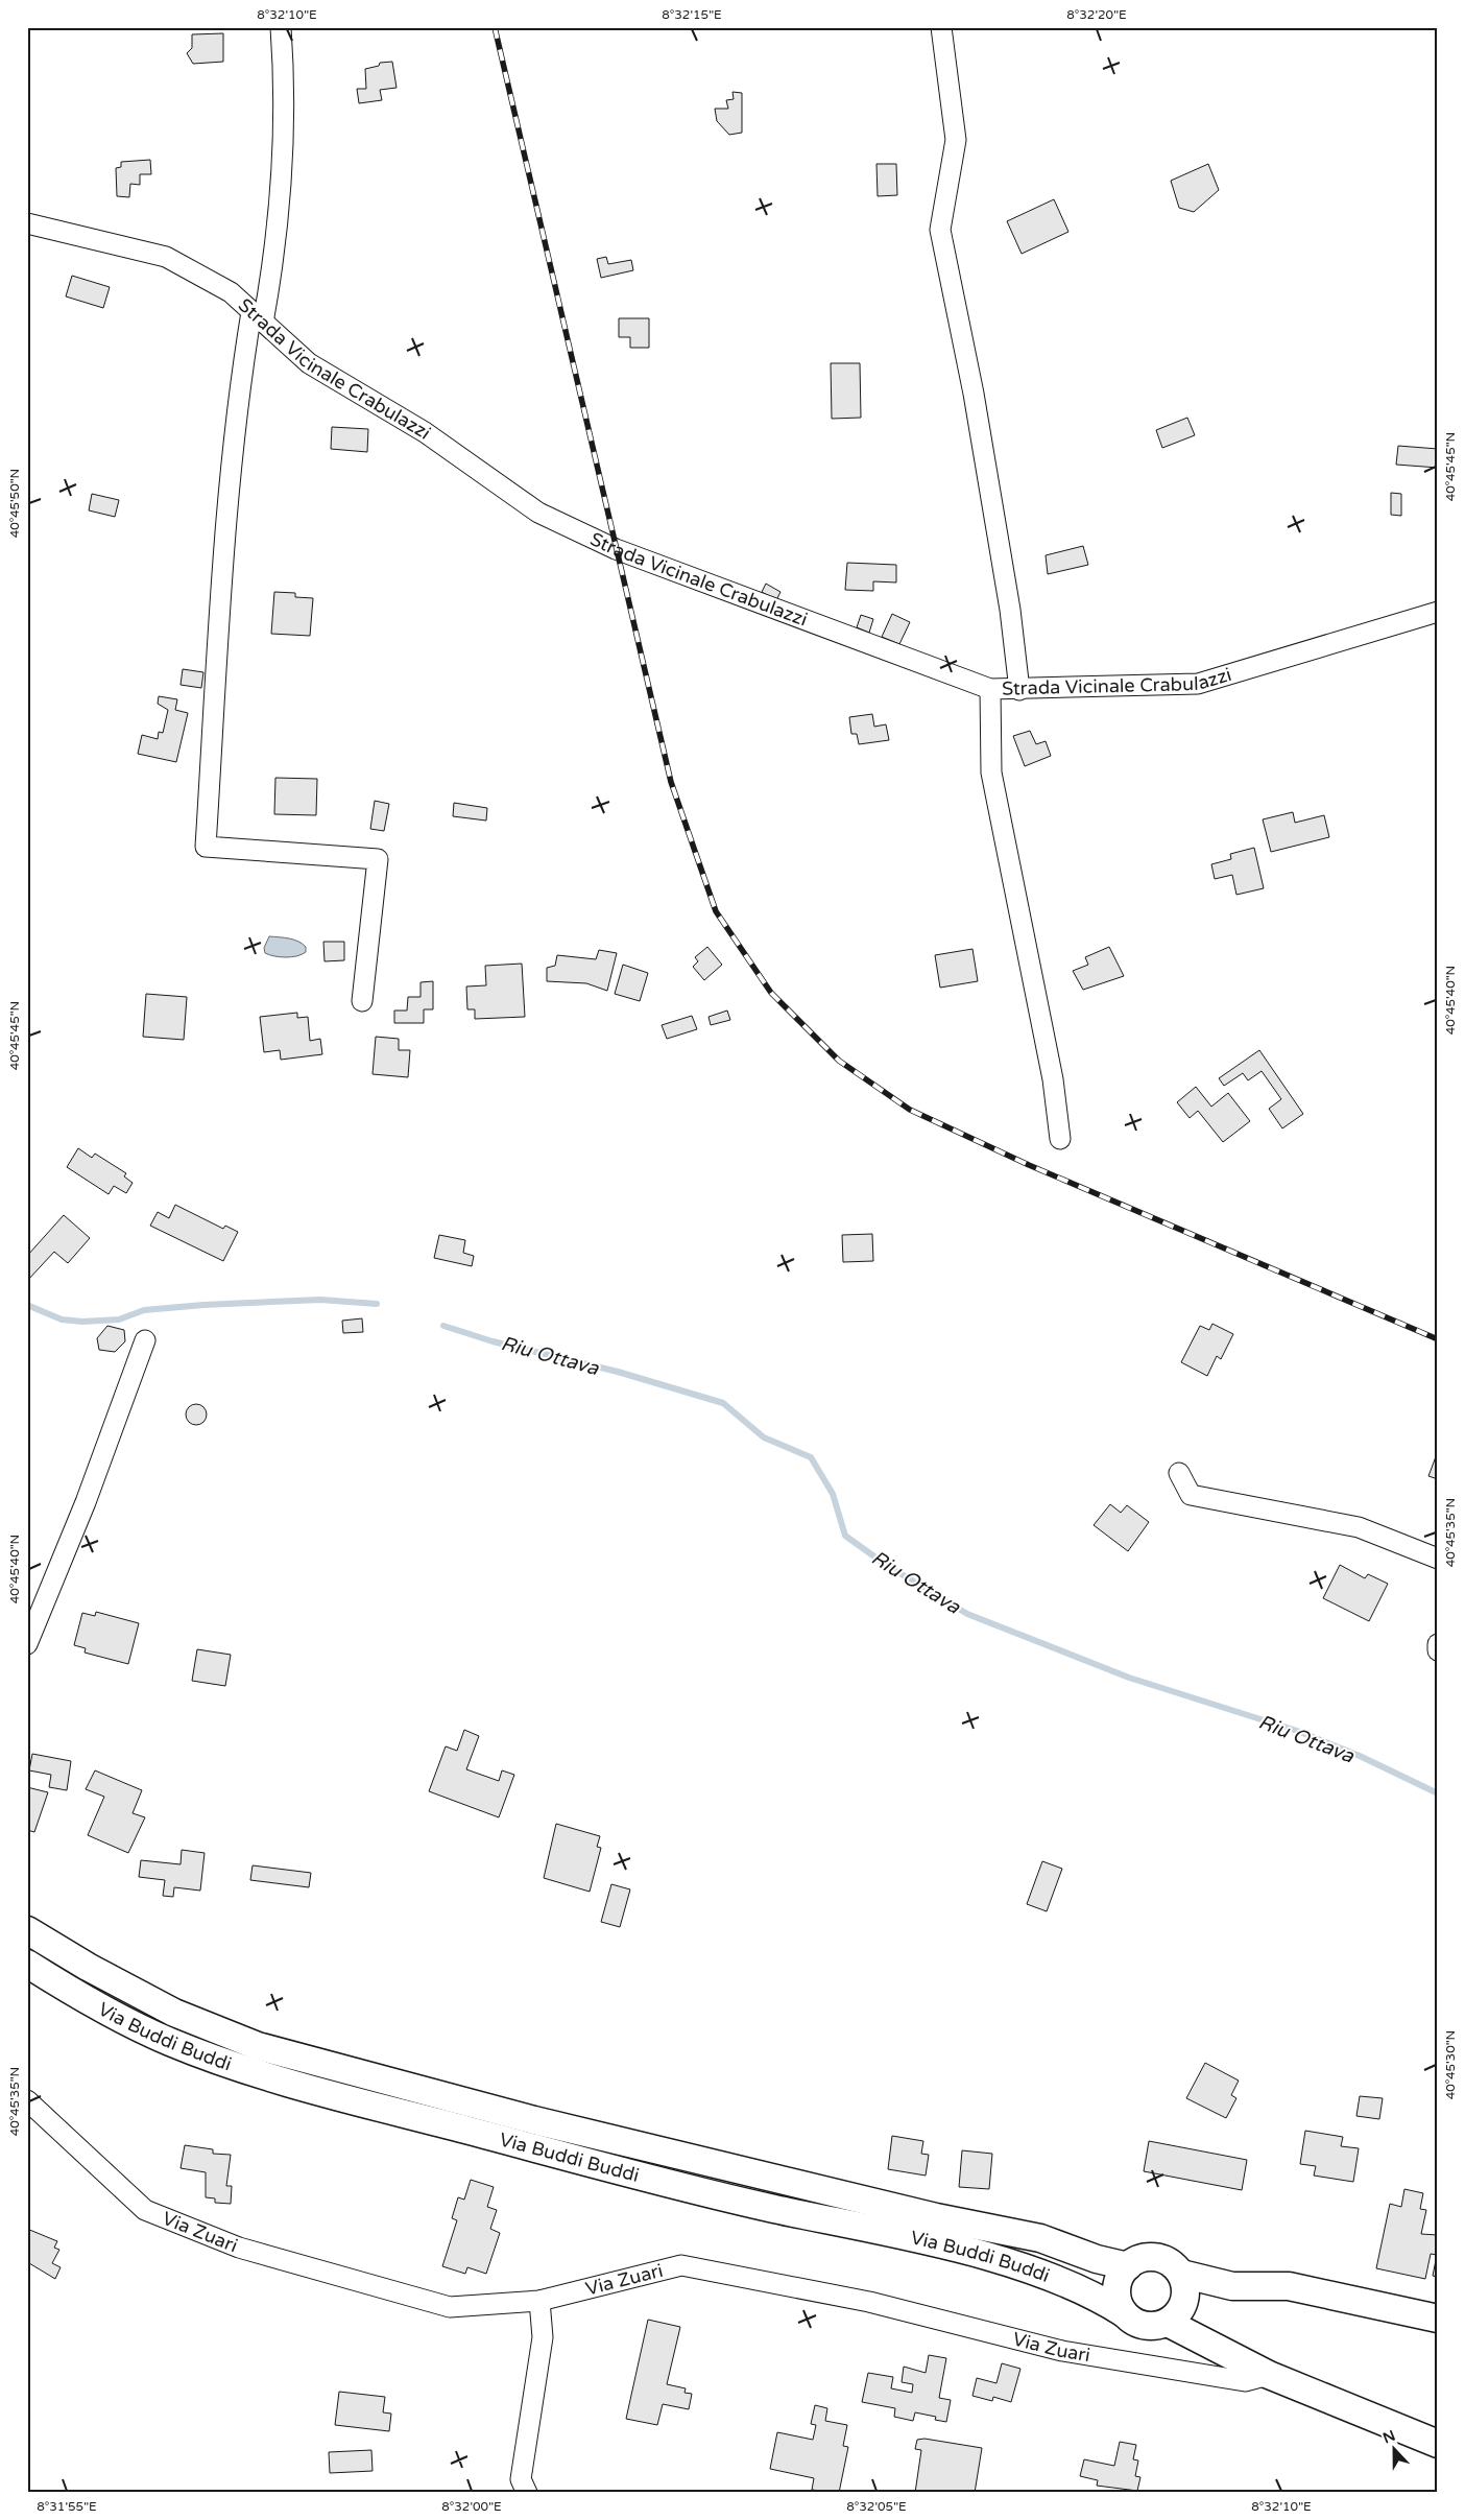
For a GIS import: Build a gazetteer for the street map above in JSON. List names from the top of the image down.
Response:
{
  "streets": {
    "main road": ["Via Buddi Buddi"],
    "street": ["Strada Vicinale Crabulazzi", "Via Zuari"]
  },
  "water": ["Riu Ottava"],
  "north": "top",
  "coordinates": [
    "8°32'10\"E",
    "8°32'15\"E",
    "8°32'20\"E",
    "40°45'45\"N",
    "40°45'50\"N",
    "40°45'40\"N",
    "40°45'35\"N",
    "40°45'30\"N",
    "8°31'55\"E",
    "8°32'00\"E",
    "8°32'05\"E"
  ]
}
